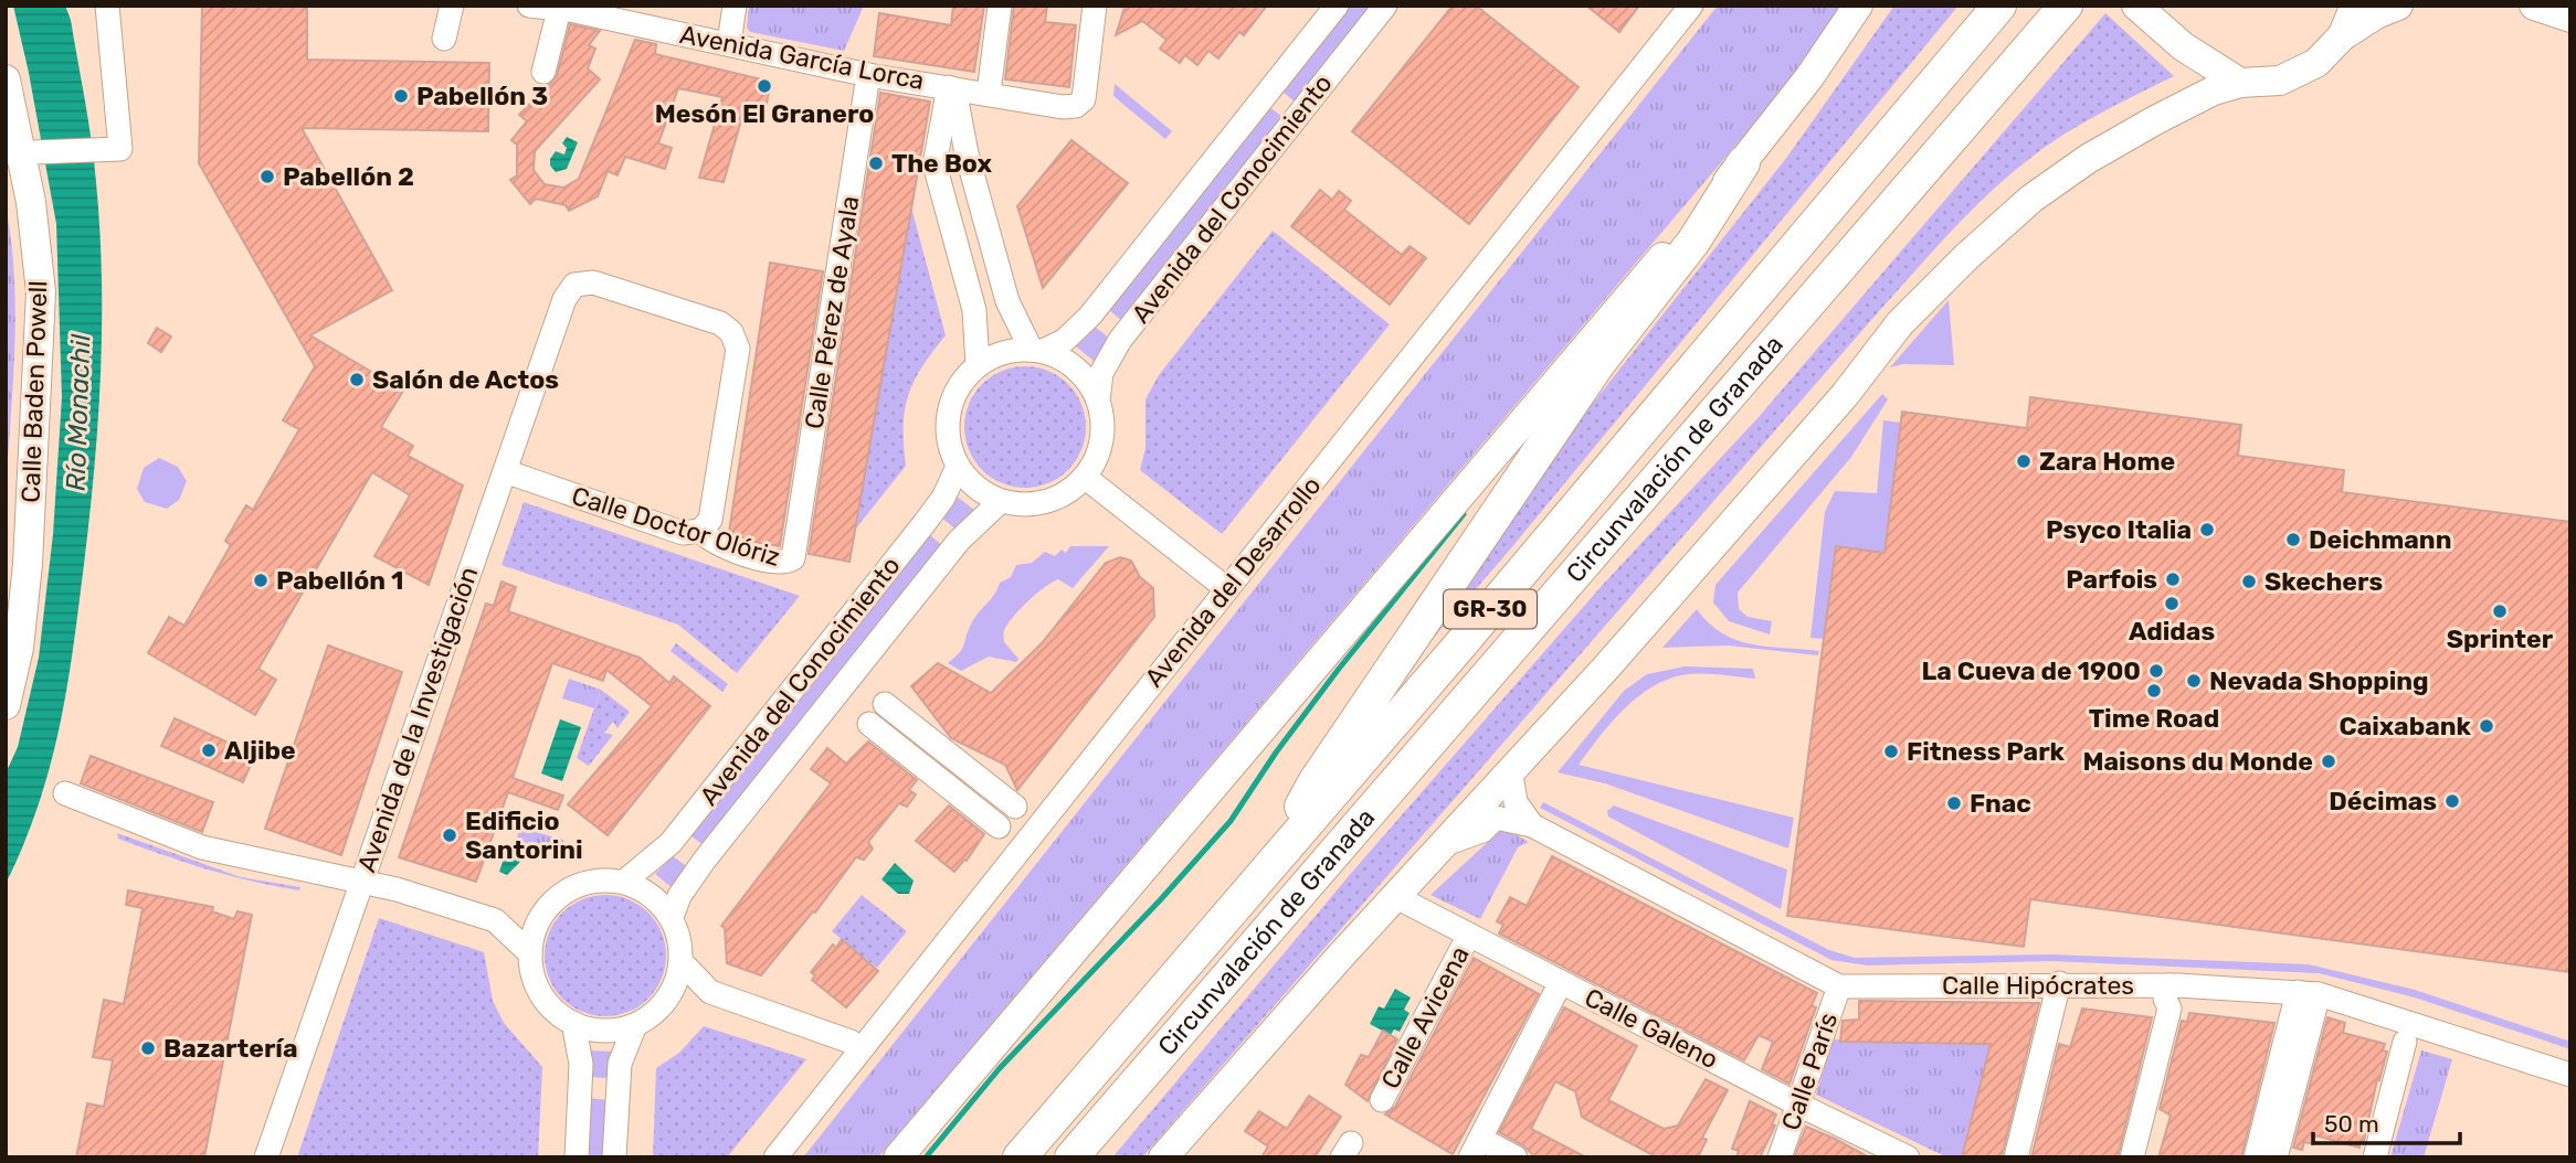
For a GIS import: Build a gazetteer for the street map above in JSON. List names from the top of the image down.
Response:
{
  "streets": {
    "highway": ["Circunvalación de Granada", "GR-30"],
    "main road": ["Calle Baden Powell"],
    "street": [
      "Avenida García Lorca",
      "Avenida del Conocimiento",
      "Calle Pérez de Ayala",
      "Calle Doctor Olóriz",
      "Avenida del Desarrollo",
      "Avenida de la Investigación",
      "Calle Hipócrates",
      "Calle Avicena",
      "Calle Galeno",
      "Calle París"
    ]
  },
  "crossings": [
    ["Avenida García Lorca", "Calle Pérez de Ayala"],
    ["Calle Pérez de Ayala", "Calle Doctor Olóriz"],
    ["Calle Doctor Olóriz", "Avenida de la Investigación"],
    ["Calle Hipócrates", "Calle París"],
    ["Calle Avicena", "Calle Galeno"],
    ["Calle Galeno", "Calle París"]
  ],
  "water": ["Río Monachil"],
  "places": [
    "Mesón El Granero",
    "Pabellón 3",
    "The Box",
    "Pabellón 2",
    "Salón de Actos",
    "Zara Home",
    "Psyco Italia",
    "Deichmann",
    "Parfois",
    "Pabellón 1",
    "Skechers",
    "Adidas",
    "Sprinter",
    "La Cueva de 1900",
    "Nevada Shopping",
    "Time Road",
    "Caixabank",
    "Aljibe",
    "Fitness Park",
    "Maisons du Monde",
    "Décimas",
    "Fnac",
    "Edificio Santorini",
    "Bazartería"
  ],
  "scale_bar": "50 m"
}
